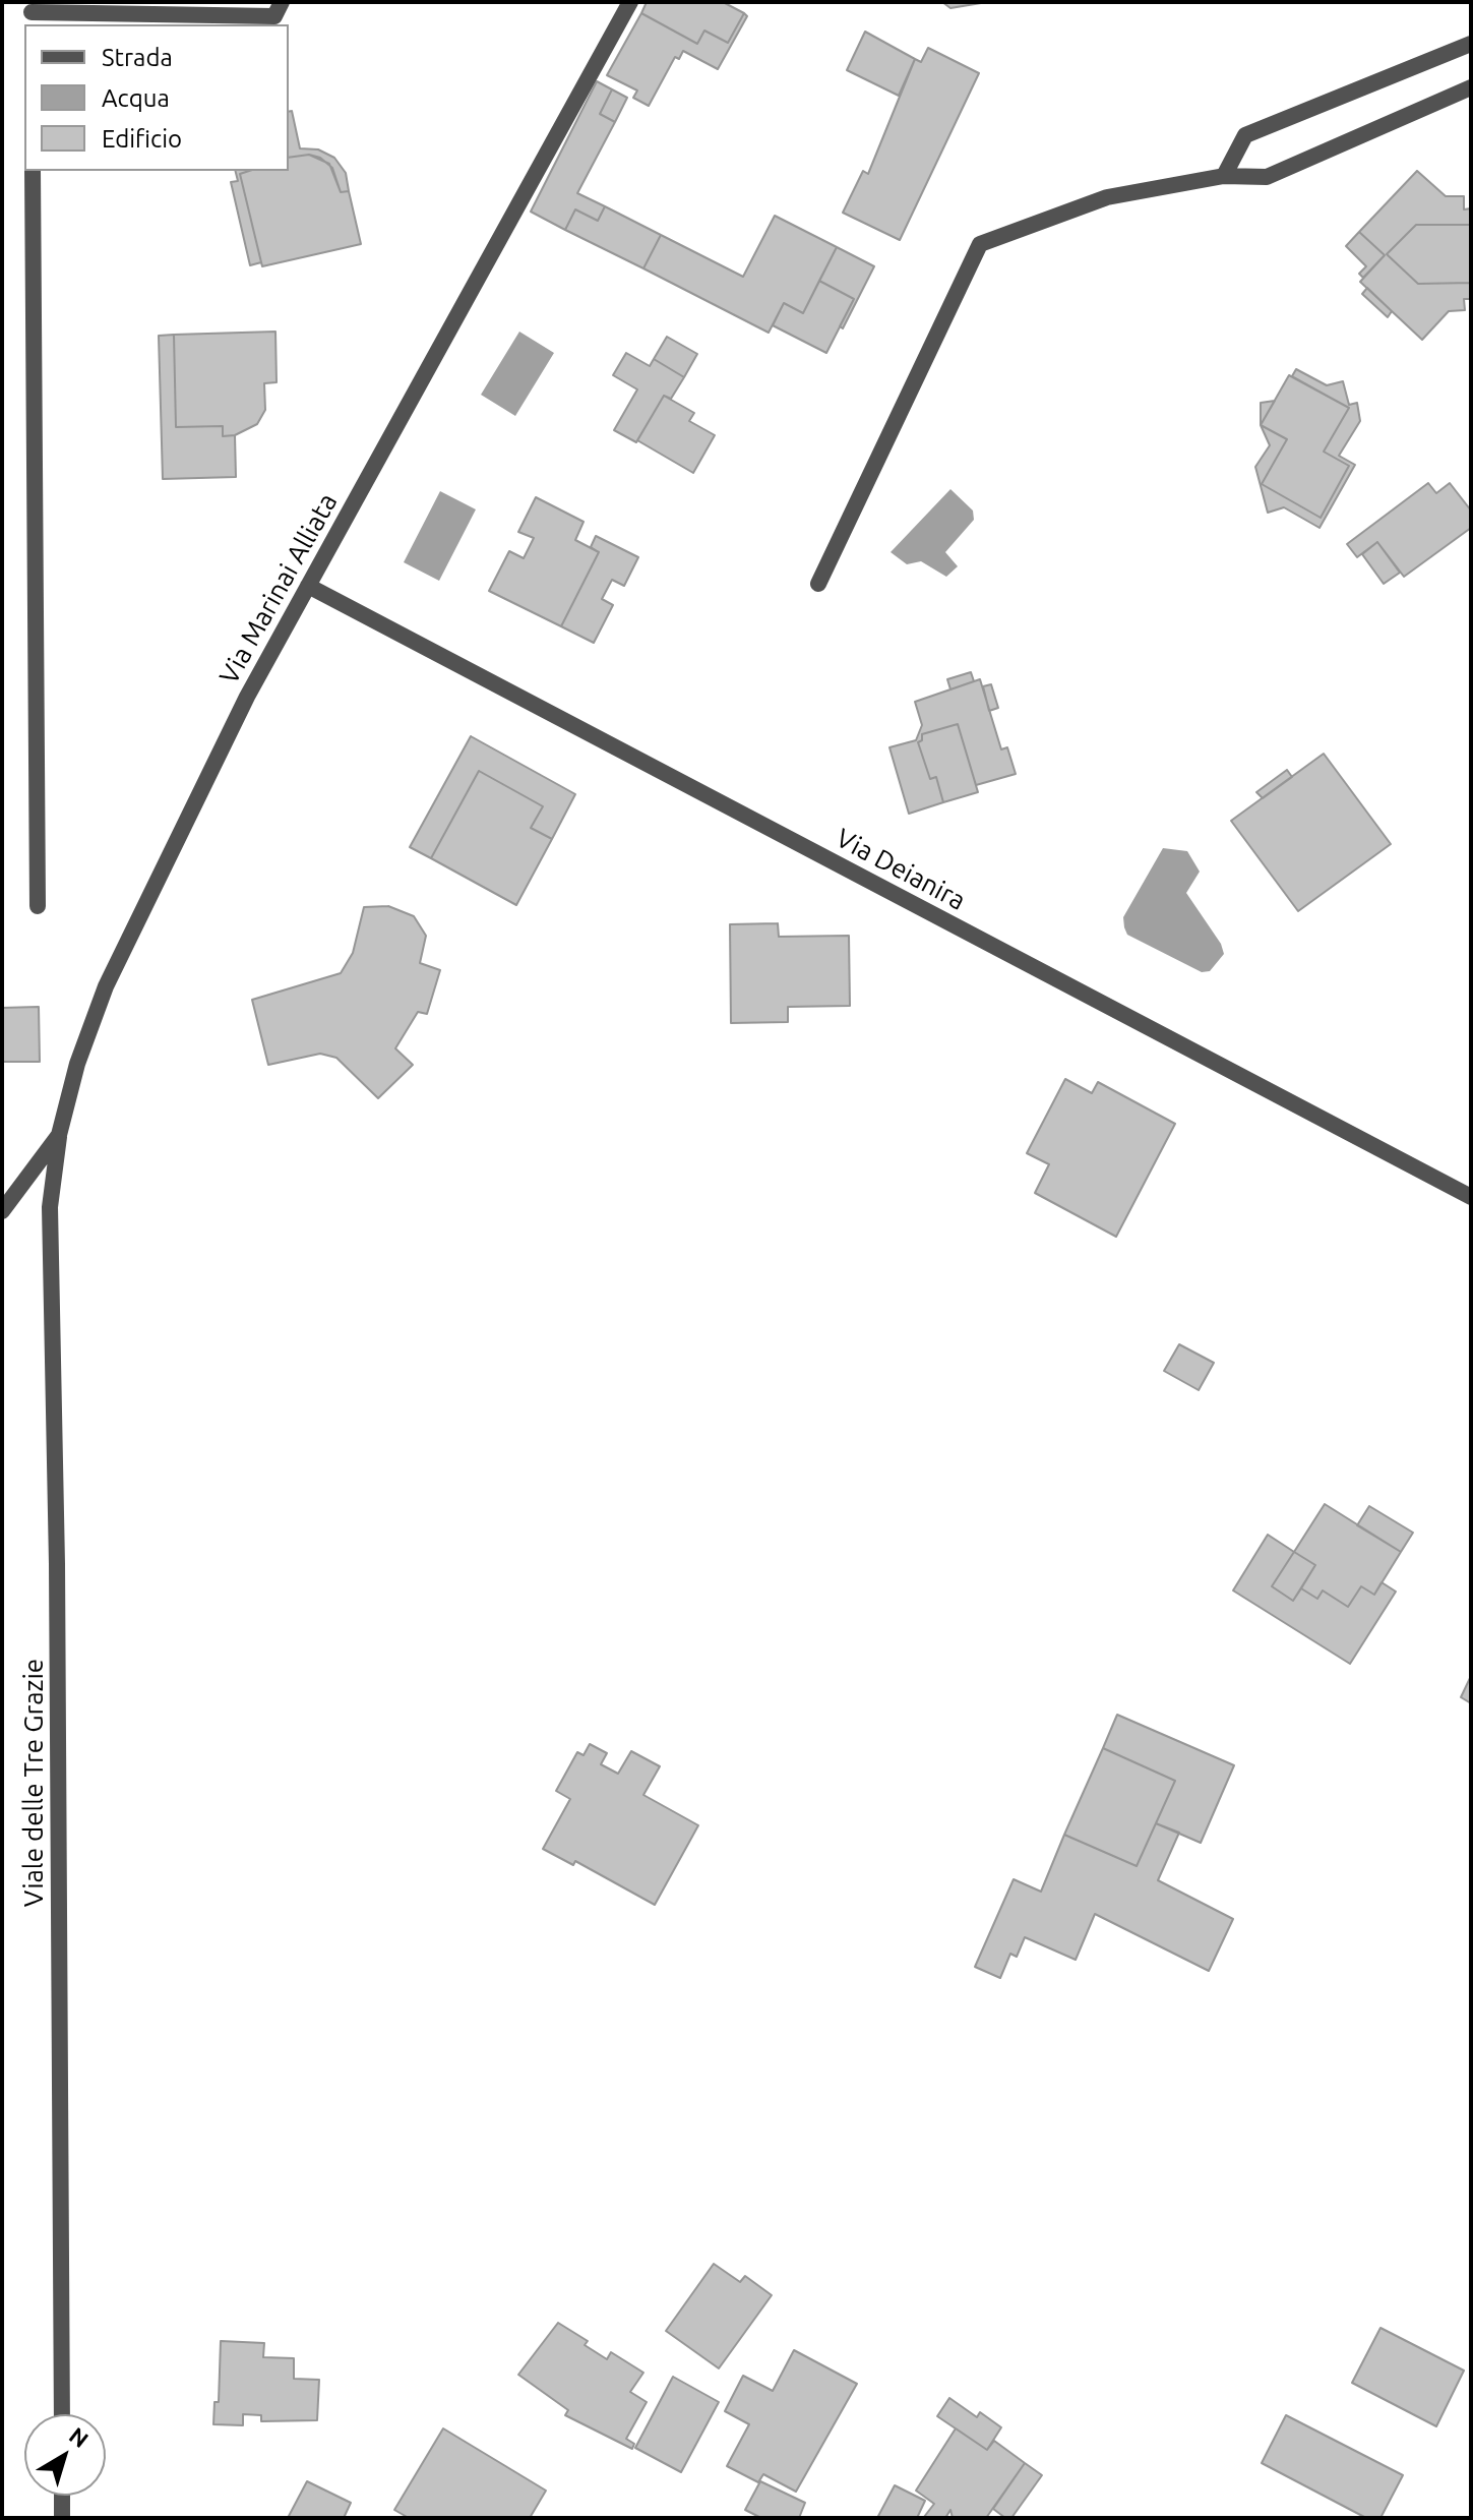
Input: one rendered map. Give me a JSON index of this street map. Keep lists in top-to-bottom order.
{
  "streets": {
    "street": ["Via Marinai Alliata", "Via Deianira", "Viale delle Tre Grazie"]
  },
  "crossings": [
    ["Via Marinai Alliata", "Via Deianira"],
    ["Via Marinai Alliata", "Viale delle Tre Grazie"]
  ],
  "legend": ["Strada", "Acqua", "Edificio"],
  "north": "top right"
}
